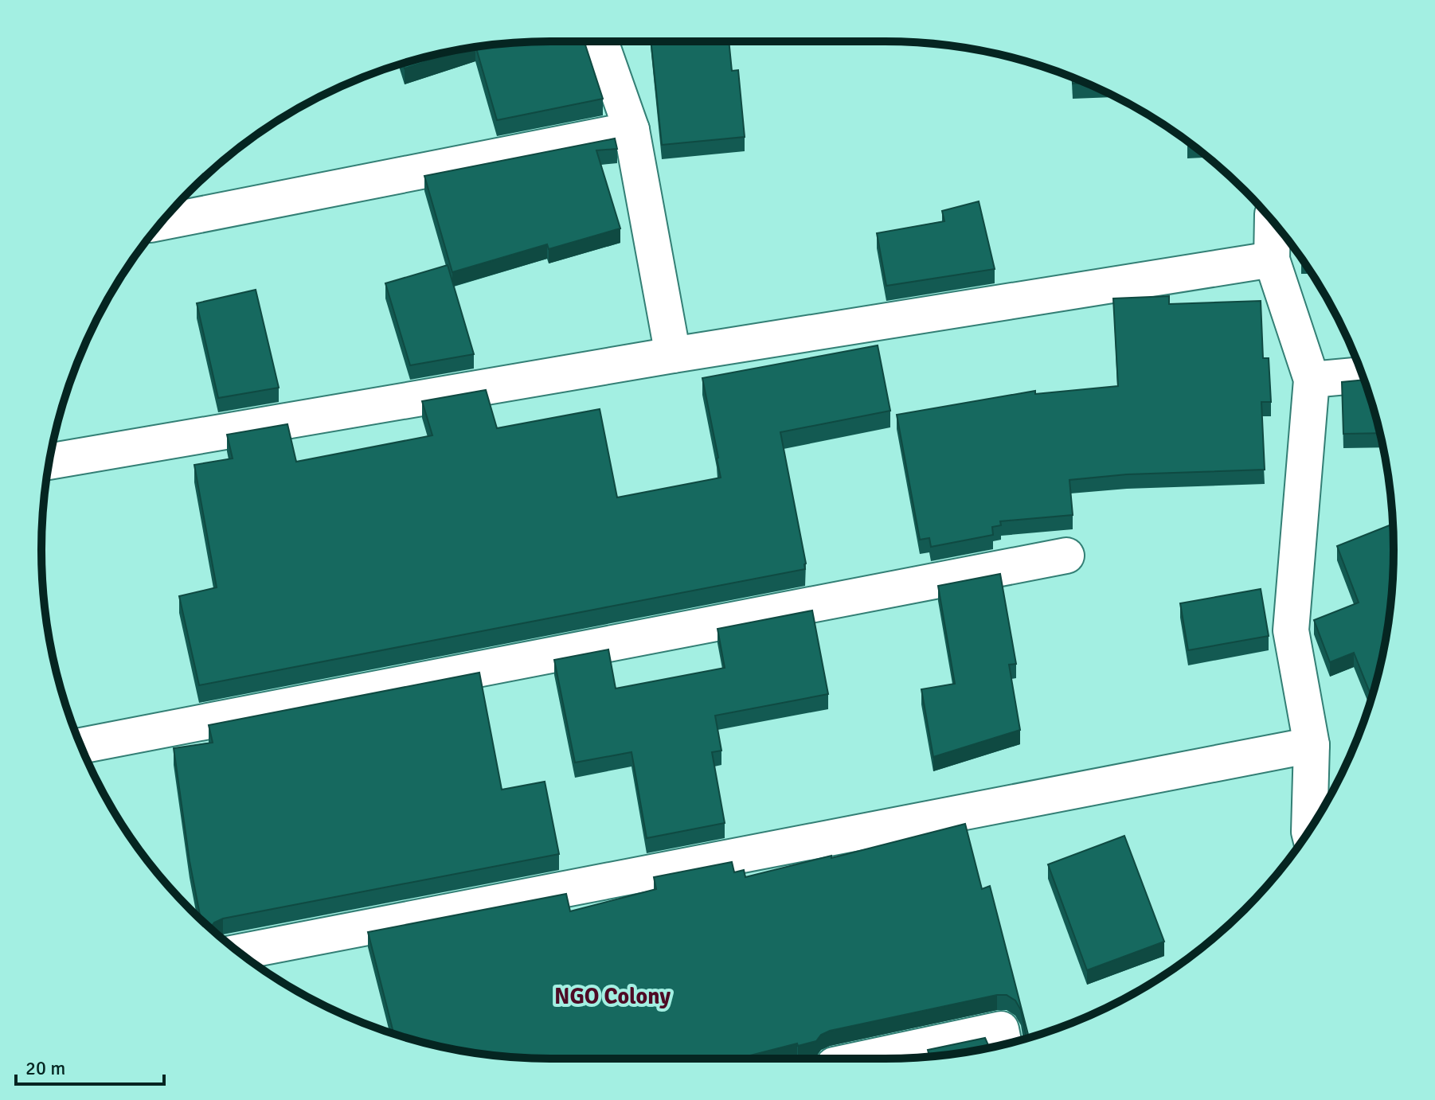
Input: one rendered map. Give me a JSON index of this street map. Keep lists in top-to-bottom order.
{
  "districts": ["NGO Colony"],
  "scale_bar": "20 m"
}
